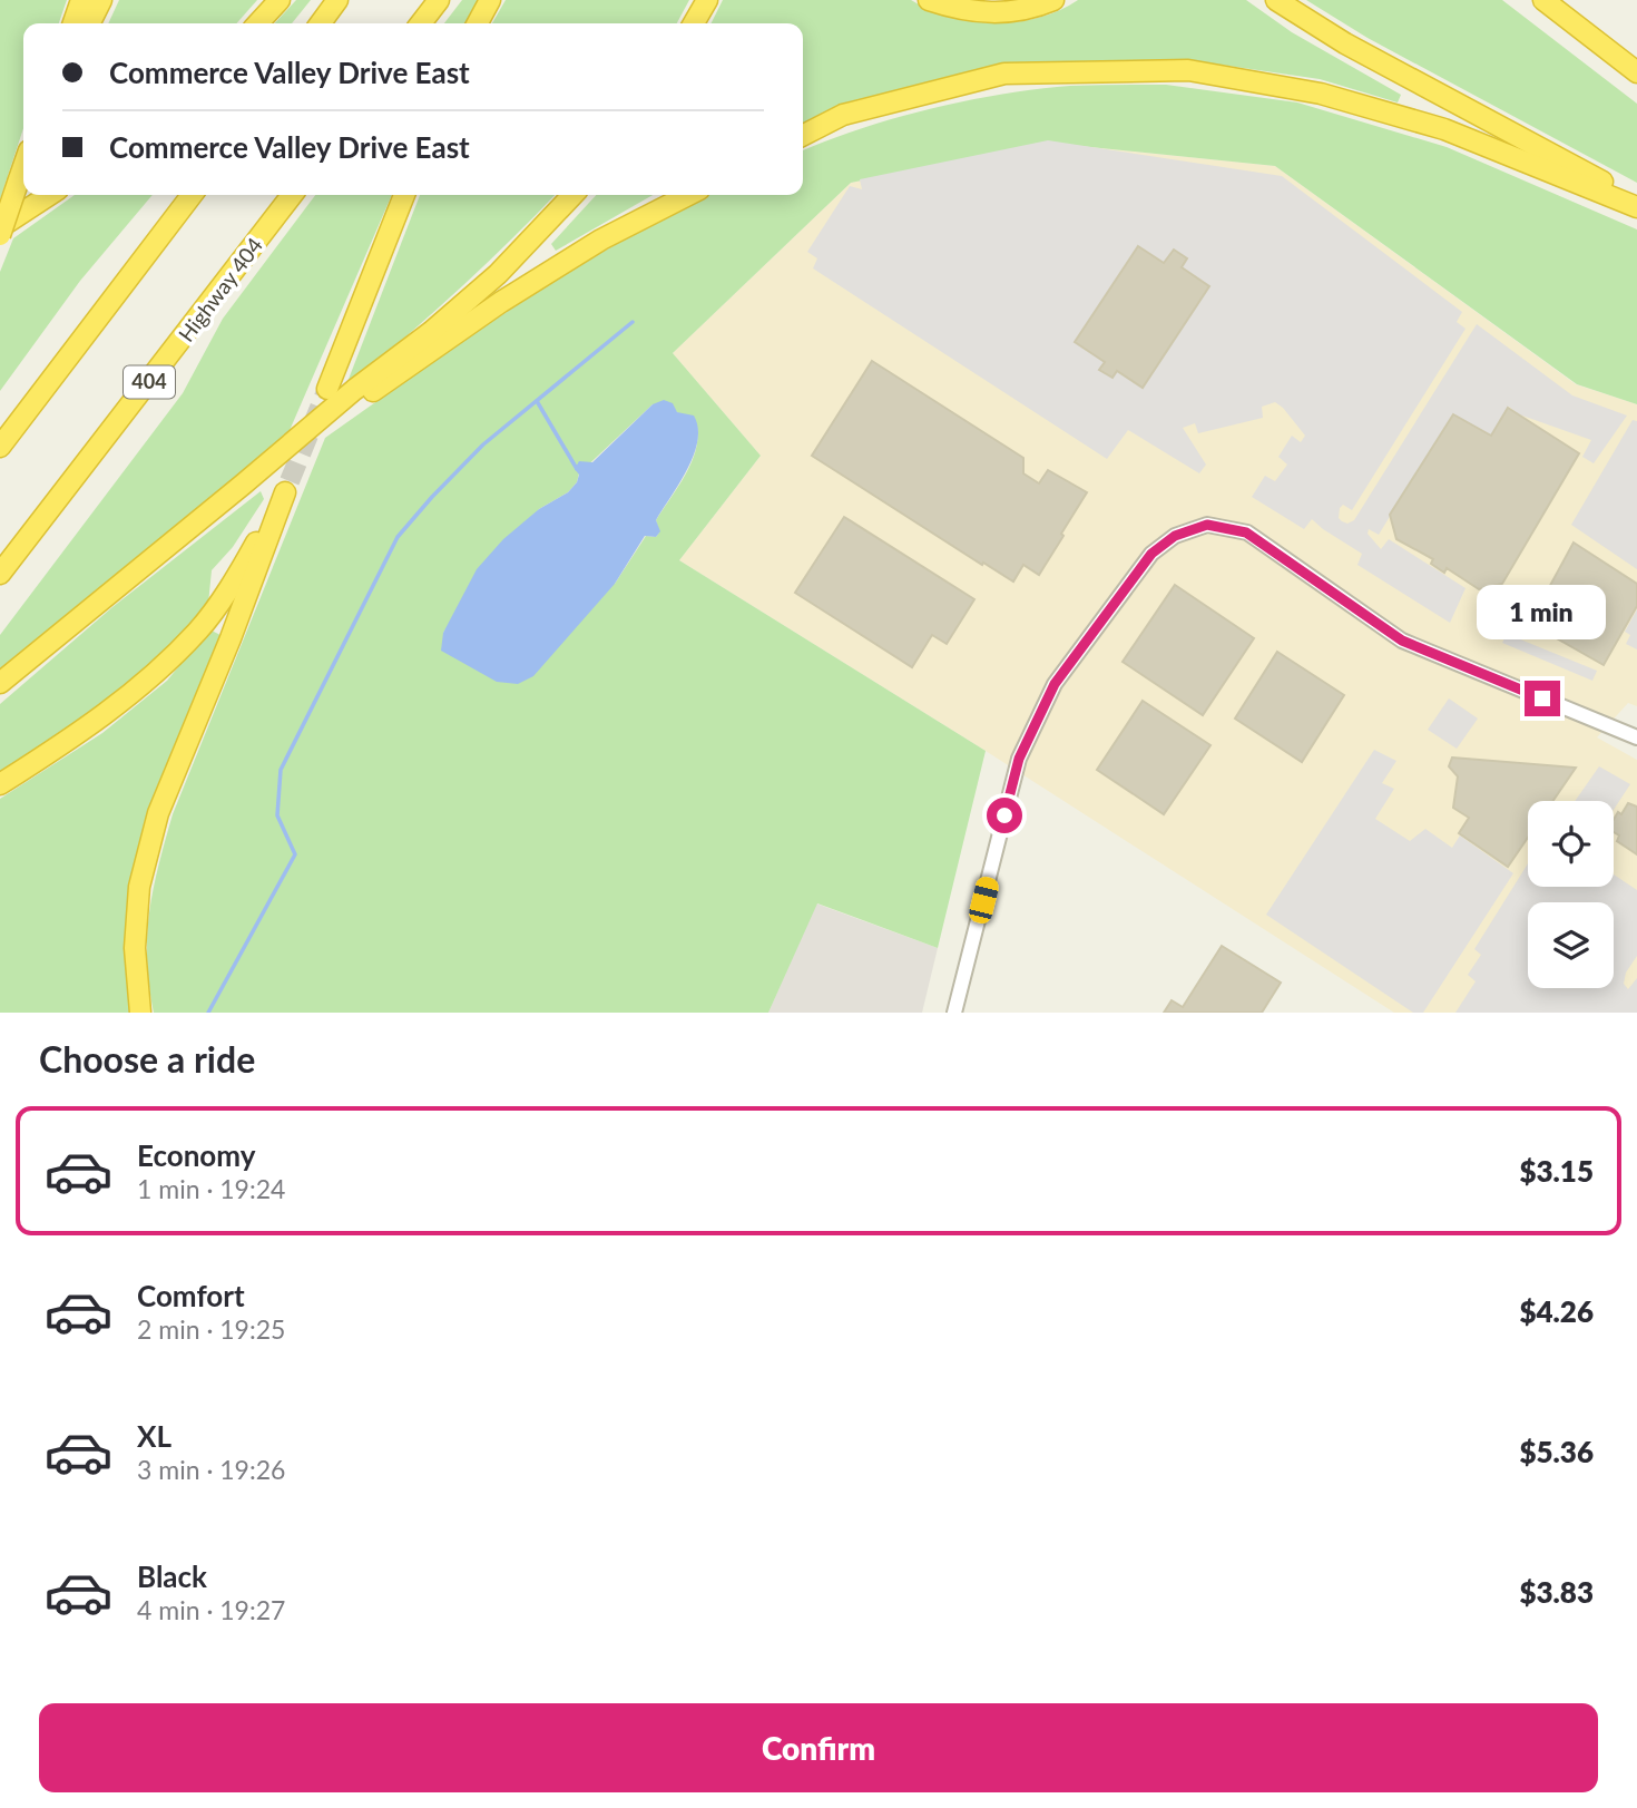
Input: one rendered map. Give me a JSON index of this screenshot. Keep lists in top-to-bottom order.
{
  "streets": {
    "highway": ["Highway 404", "404"]
  },
  "page": {
    "banner": ["Commerce Valley Drive East", "Commerce Valley Drive East"],
    "bubble": "1 min",
    "heading": "Choose a ride",
    "list": [
      {
        "name": "Economy",
        "note": "1 min · 19:24",
        "value": "$3.15"
      },
      {
        "name": "Comfort",
        "note": "2 min · 19:25",
        "value": "$4.26"
      },
      {
        "name": "XL",
        "note": "3 min · 19:26",
        "value": "$5.36"
      },
      {
        "name": "Black",
        "note": "4 min · 19:27",
        "value": "$3.83"
      }
    ],
    "buttons": "Confirm"
  }
}
